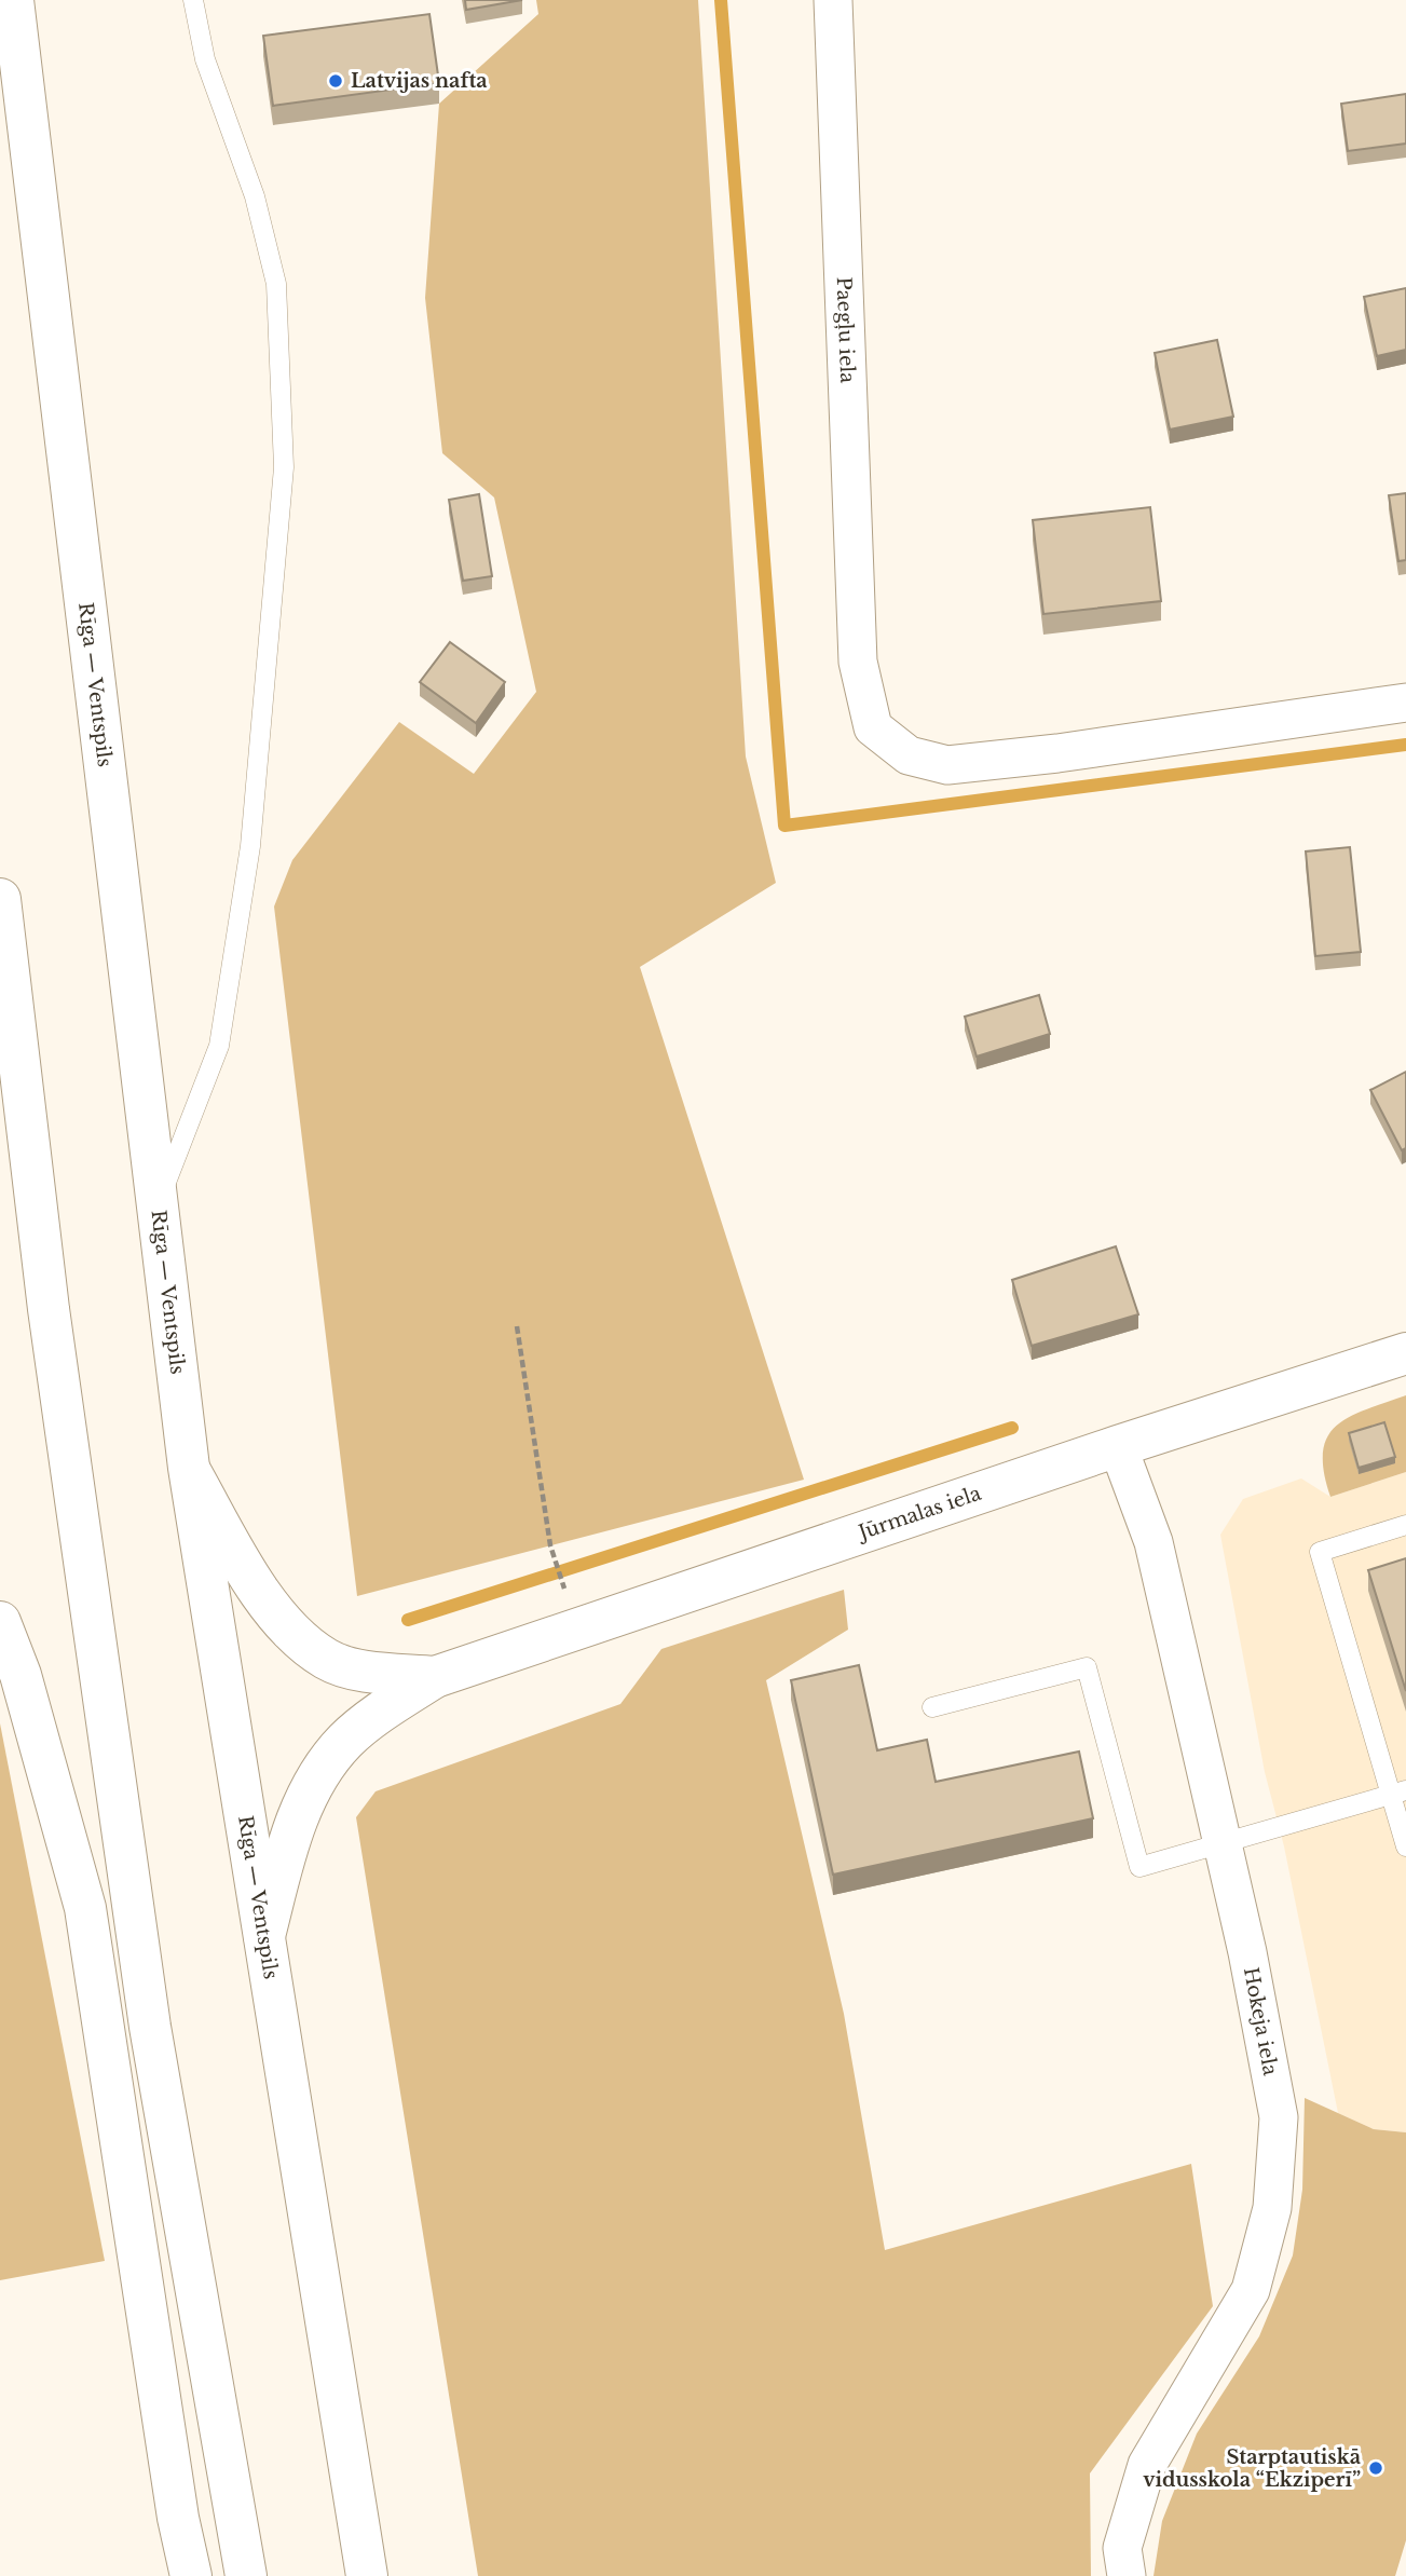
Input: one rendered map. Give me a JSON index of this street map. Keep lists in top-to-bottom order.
{
  "streets": {
    "main road": ["Rīga — Ventspils", "Jūrmalas iela"],
    "street": ["Paegļu iela", "Hokeja iela"]
  },
  "crossings": [
    ["Jūrmalas iela", "Hokeja iela"]
  ],
  "places": ["Latvijas nafta", "Starptautiskā vidusskola “Ekziperī”"]
}
